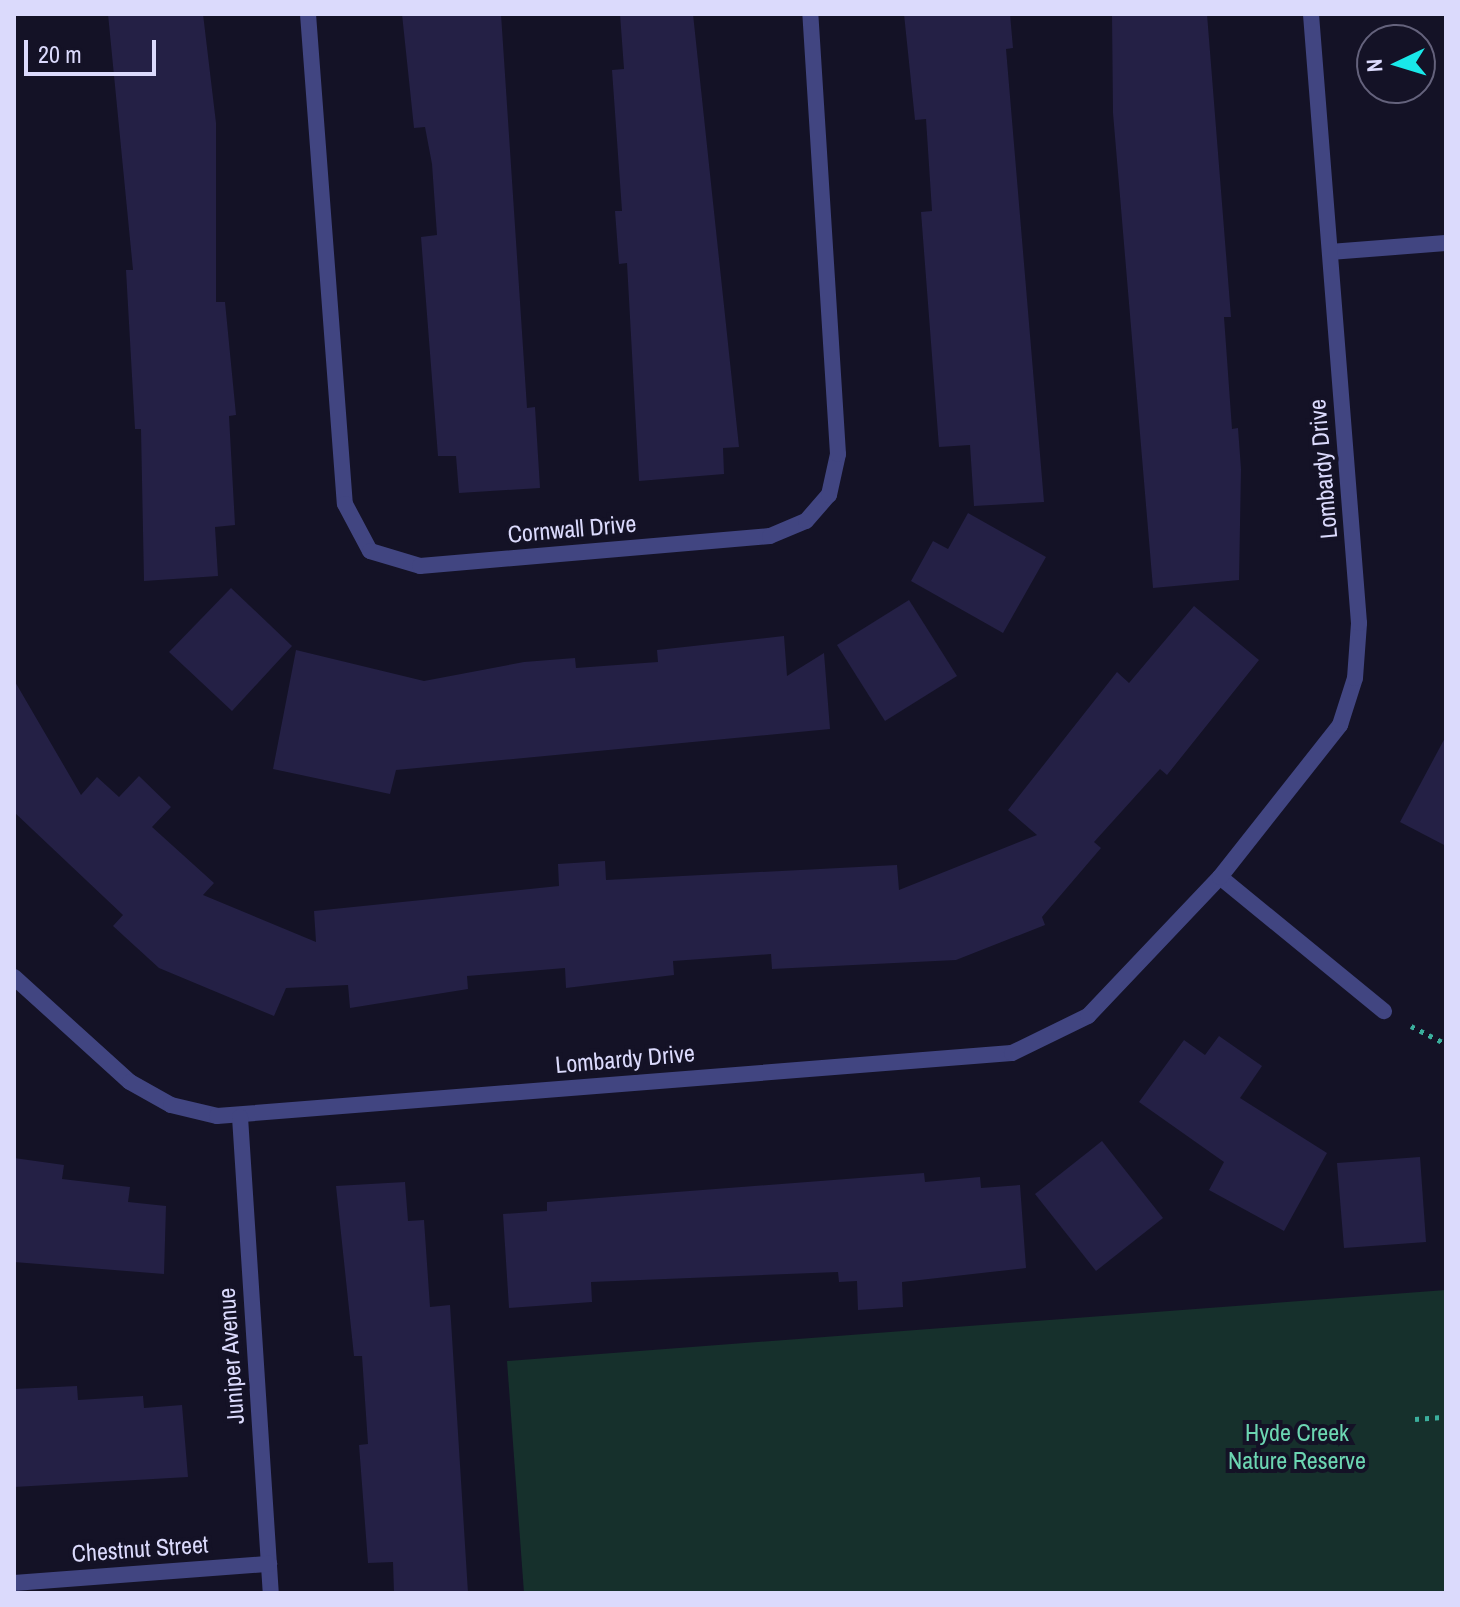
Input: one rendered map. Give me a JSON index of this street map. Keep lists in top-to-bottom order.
{
  "streets": {
    "street": [
      "Lombardy Drive",
      "Cornwall Drive",
      "Juniper Avenue",
      "Chestnut Street"
    ]
  },
  "crossings": [
    ["Lombardy Drive", "Juniper Avenue"],
    ["Juniper Avenue", "Chestnut Street"]
  ],
  "parks": ["Hyde Creek Nature Reserve"],
  "scale_bar": "20 m",
  "north": "left"
}
